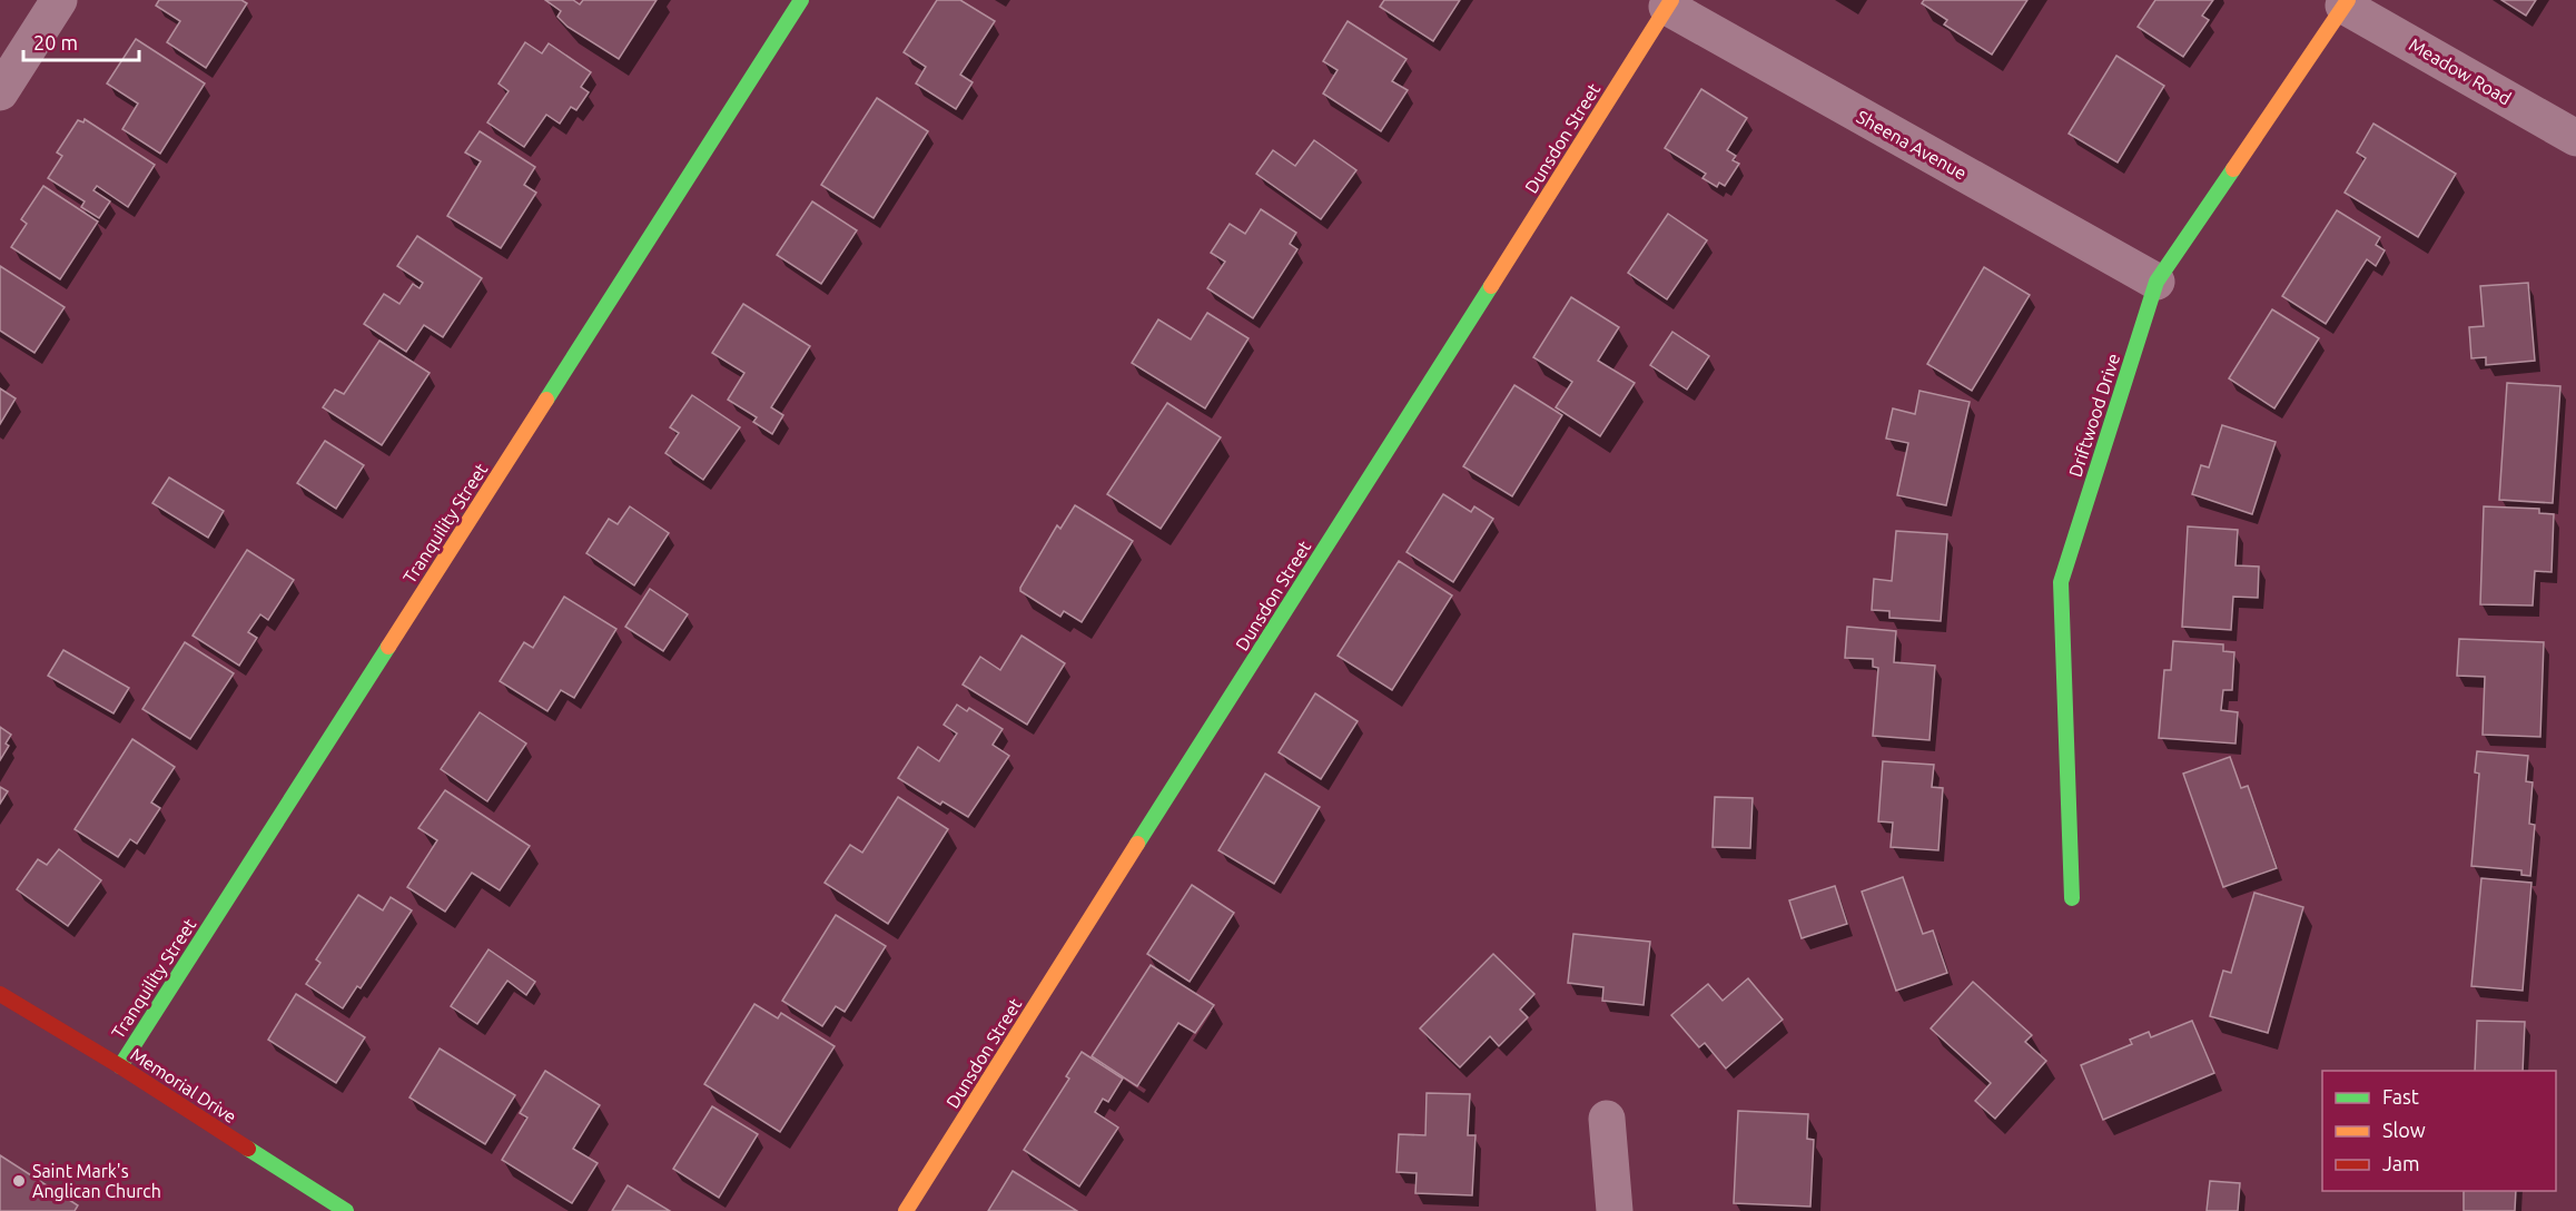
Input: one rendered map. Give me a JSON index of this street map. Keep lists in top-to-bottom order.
{
  "streets": {
    "street": [
      "Meadow Road",
      "Dunsdon Street",
      "Sheena Avenue",
      "Driftwood Drive",
      "Tranquility Street",
      "Memorial Drive"
    ]
  },
  "crossings": [
    ["Meadow Road", "Driftwood Drive"],
    ["Dunsdon Street", "Sheena Avenue"],
    ["Sheena Avenue", "Driftwood Drive"],
    ["Tranquility Street", "Memorial Drive"]
  ],
  "places": ["Saint Mark's Anglican Church"],
  "legend": ["Fast", "Slow", "Jam"],
  "scale_bar": "20 m"
}
